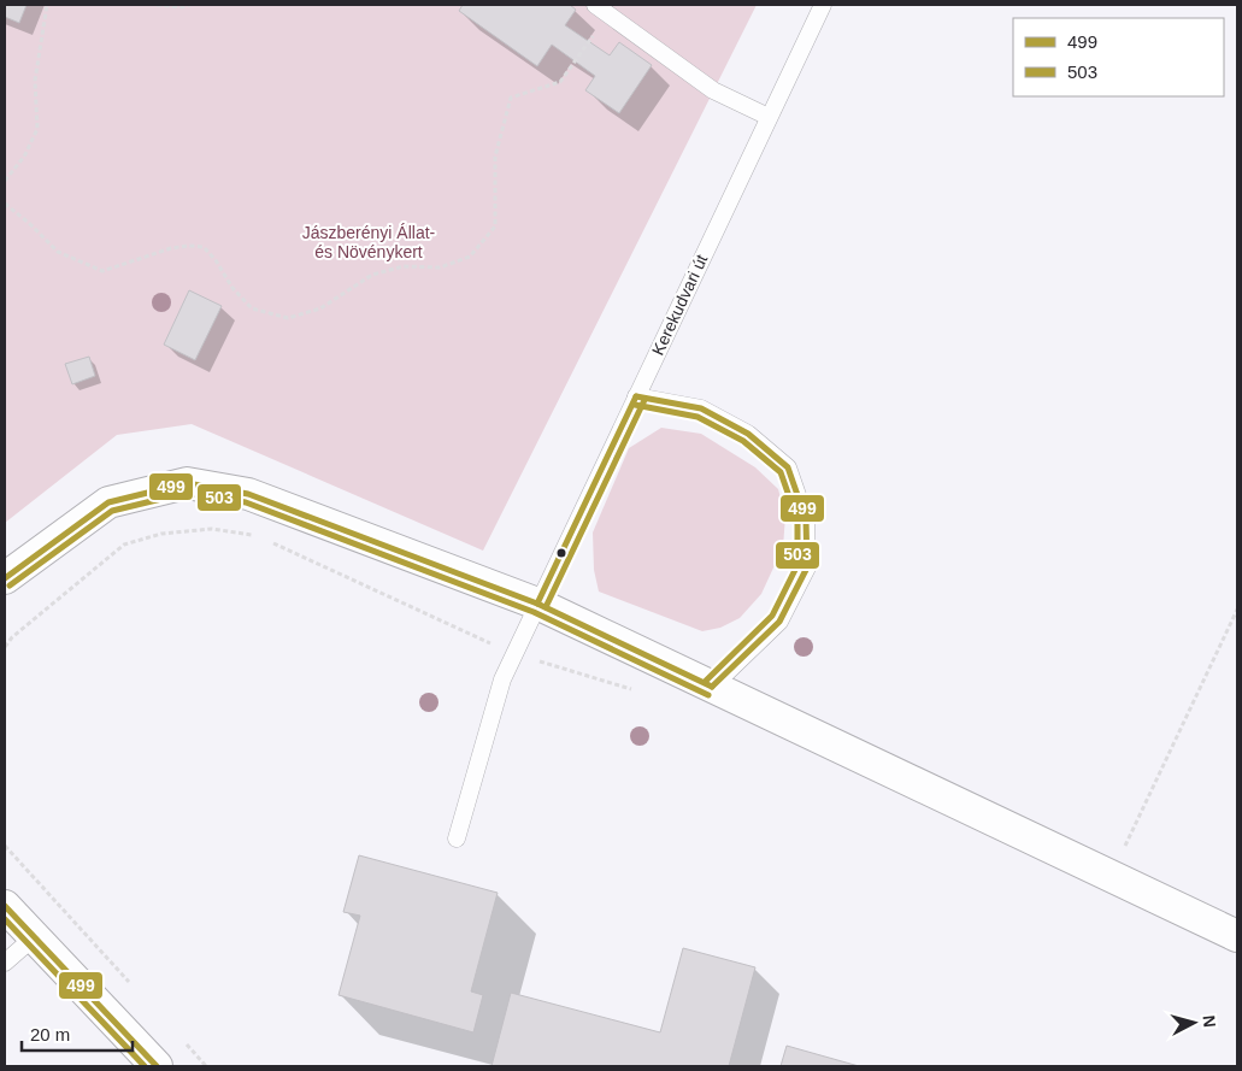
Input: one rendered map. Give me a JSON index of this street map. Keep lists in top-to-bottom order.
{
  "streets": {
    "lane": ["Kerekudvari út"]
  },
  "parks": ["Jászberényi Állat- és Növénykert"],
  "lines": ["transit line 499", "transit line 503"],
  "legend": ["499", "503"],
  "scale_bar": "20 m",
  "north": "right"
}
